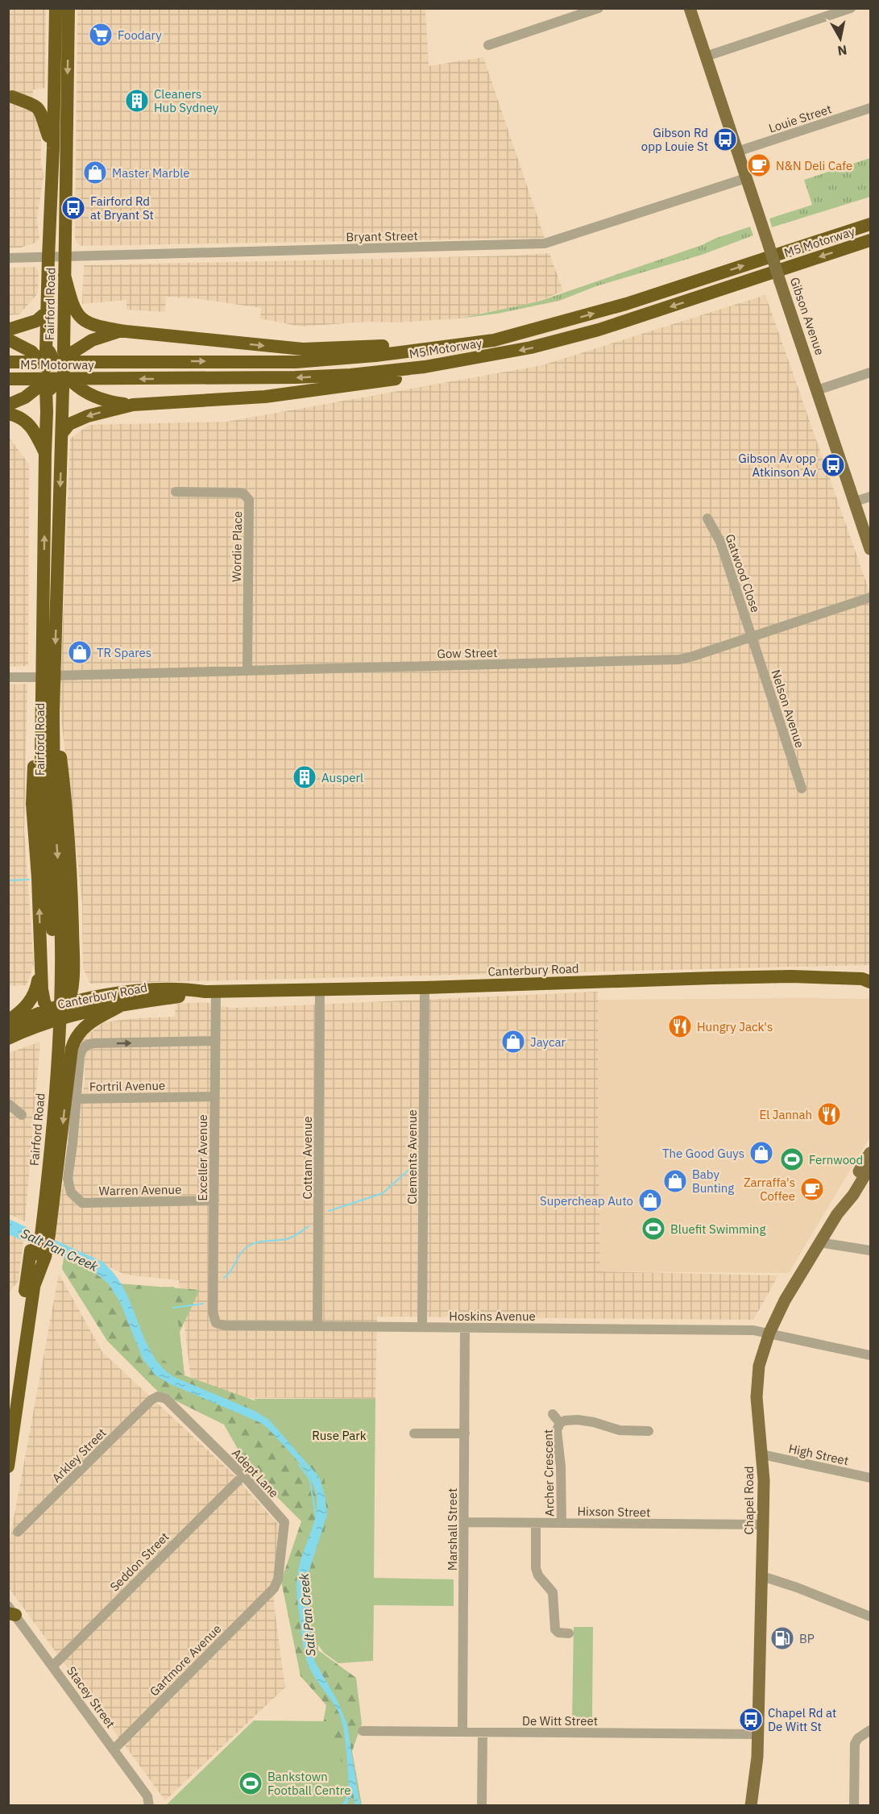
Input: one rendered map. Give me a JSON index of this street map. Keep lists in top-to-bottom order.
{
  "streets": {
    "highway": ["M5 Motorway", "Fairford Road", "Canterbury Road"],
    "main road": ["Gibson Avenue", "Chapel Road"],
    "street": [
      "Louie Street",
      "Bryant Street",
      "Wordie Place",
      "Gatwood Close",
      "Gow Street",
      "Nelson Avenue",
      "Fortril Avenue",
      "Clements Avenue",
      "Exceller Avenue",
      "Cottam Avenue",
      "Warren Avenue",
      "Hoskins Avenue",
      "High Street",
      "Arkley Street",
      "Adept Lane",
      "Archer Crescent",
      "Hixson Street",
      "Marshall Street",
      "Seddon Street",
      "Gartmore Avenue",
      "Stacey Street",
      "De Witt Street"
    ]
  },
  "crossings": [
    ["Louie Street", "Gibson Avenue"],
    ["Bryant Street", "Fairford Road"],
    ["Bryant Street", "Gibson Avenue"],
    ["Fairford Road", "Gow Street"],
    ["Wordie Place", "Gow Street"],
    ["Gatwood Close", "Gow Street"],
    ["Gatwood Close", "Nelson Avenue"],
    ["Gow Street", "Nelson Avenue"],
    ["Canterbury Road", "Clements Avenue"],
    ["Canterbury Road", "Exceller Avenue"],
    ["Canterbury Road", "Cottam Avenue"],
    ["Fortril Avenue", "Exceller Avenue"],
    ["Fortril Avenue", "Warren Avenue"],
    ["Clements Avenue", "Hoskins Avenue"],
    ["Exceller Avenue", "Warren Avenue"],
    ["Exceller Avenue", "Hoskins Avenue"],
    ["Cottam Avenue", "Hoskins Avenue"],
    ["Hoskins Avenue", "Chapel Road"],
    ["Hoskins Avenue", "Marshall Street"],
    ["High Street", "Chapel Road"],
    ["Arkley Street", "Adept Lane"],
    ["Adept Lane", "Seddon Street"],
    ["Adept Lane", "Gartmore Avenue"],
    ["Archer Crescent", "Hixson Street"],
    ["Chapel Road", "Hixson Street"],
    ["Chapel Road", "De Witt Street"],
    ["Hixson Street", "Marshall Street"],
    ["Marshall Street", "De Witt Street"],
    ["Seddon Street", "Stacey Street"],
    ["Gartmore Avenue", "Stacey Street"]
  ],
  "water": ["Salt Pan Creek"],
  "parks": ["Ruse Park"],
  "places": {
    "supermarket": ["Foodary"],
    "building": ["Cleaners Hub Sydney", "Ausperl"],
    "bus stop": [
      "Gibson Rd opp Louie St",
      "Fairford Rd at Bryant St",
      "Gibson Av opp Atkinson Av",
      "Chapel Rd at De Witt St"
    ],
    "cafe": ["N&N Deli Cafe", "Zarraffa's Coffee"],
    "shop": [
      "Master Marble",
      "TR Spares",
      "Jaycar",
      "The Good Guys",
      "Baby Bunting",
      "Supercheap Auto"
    ],
    "restaurant": ["Hungry Jack's", "El Jannah"],
    "sports": ["Fernwood", "Bluefit Swimming", "Bankstown Football Centre"],
    "fuel station": ["BP"]
  },
  "north": "bottom"
}
